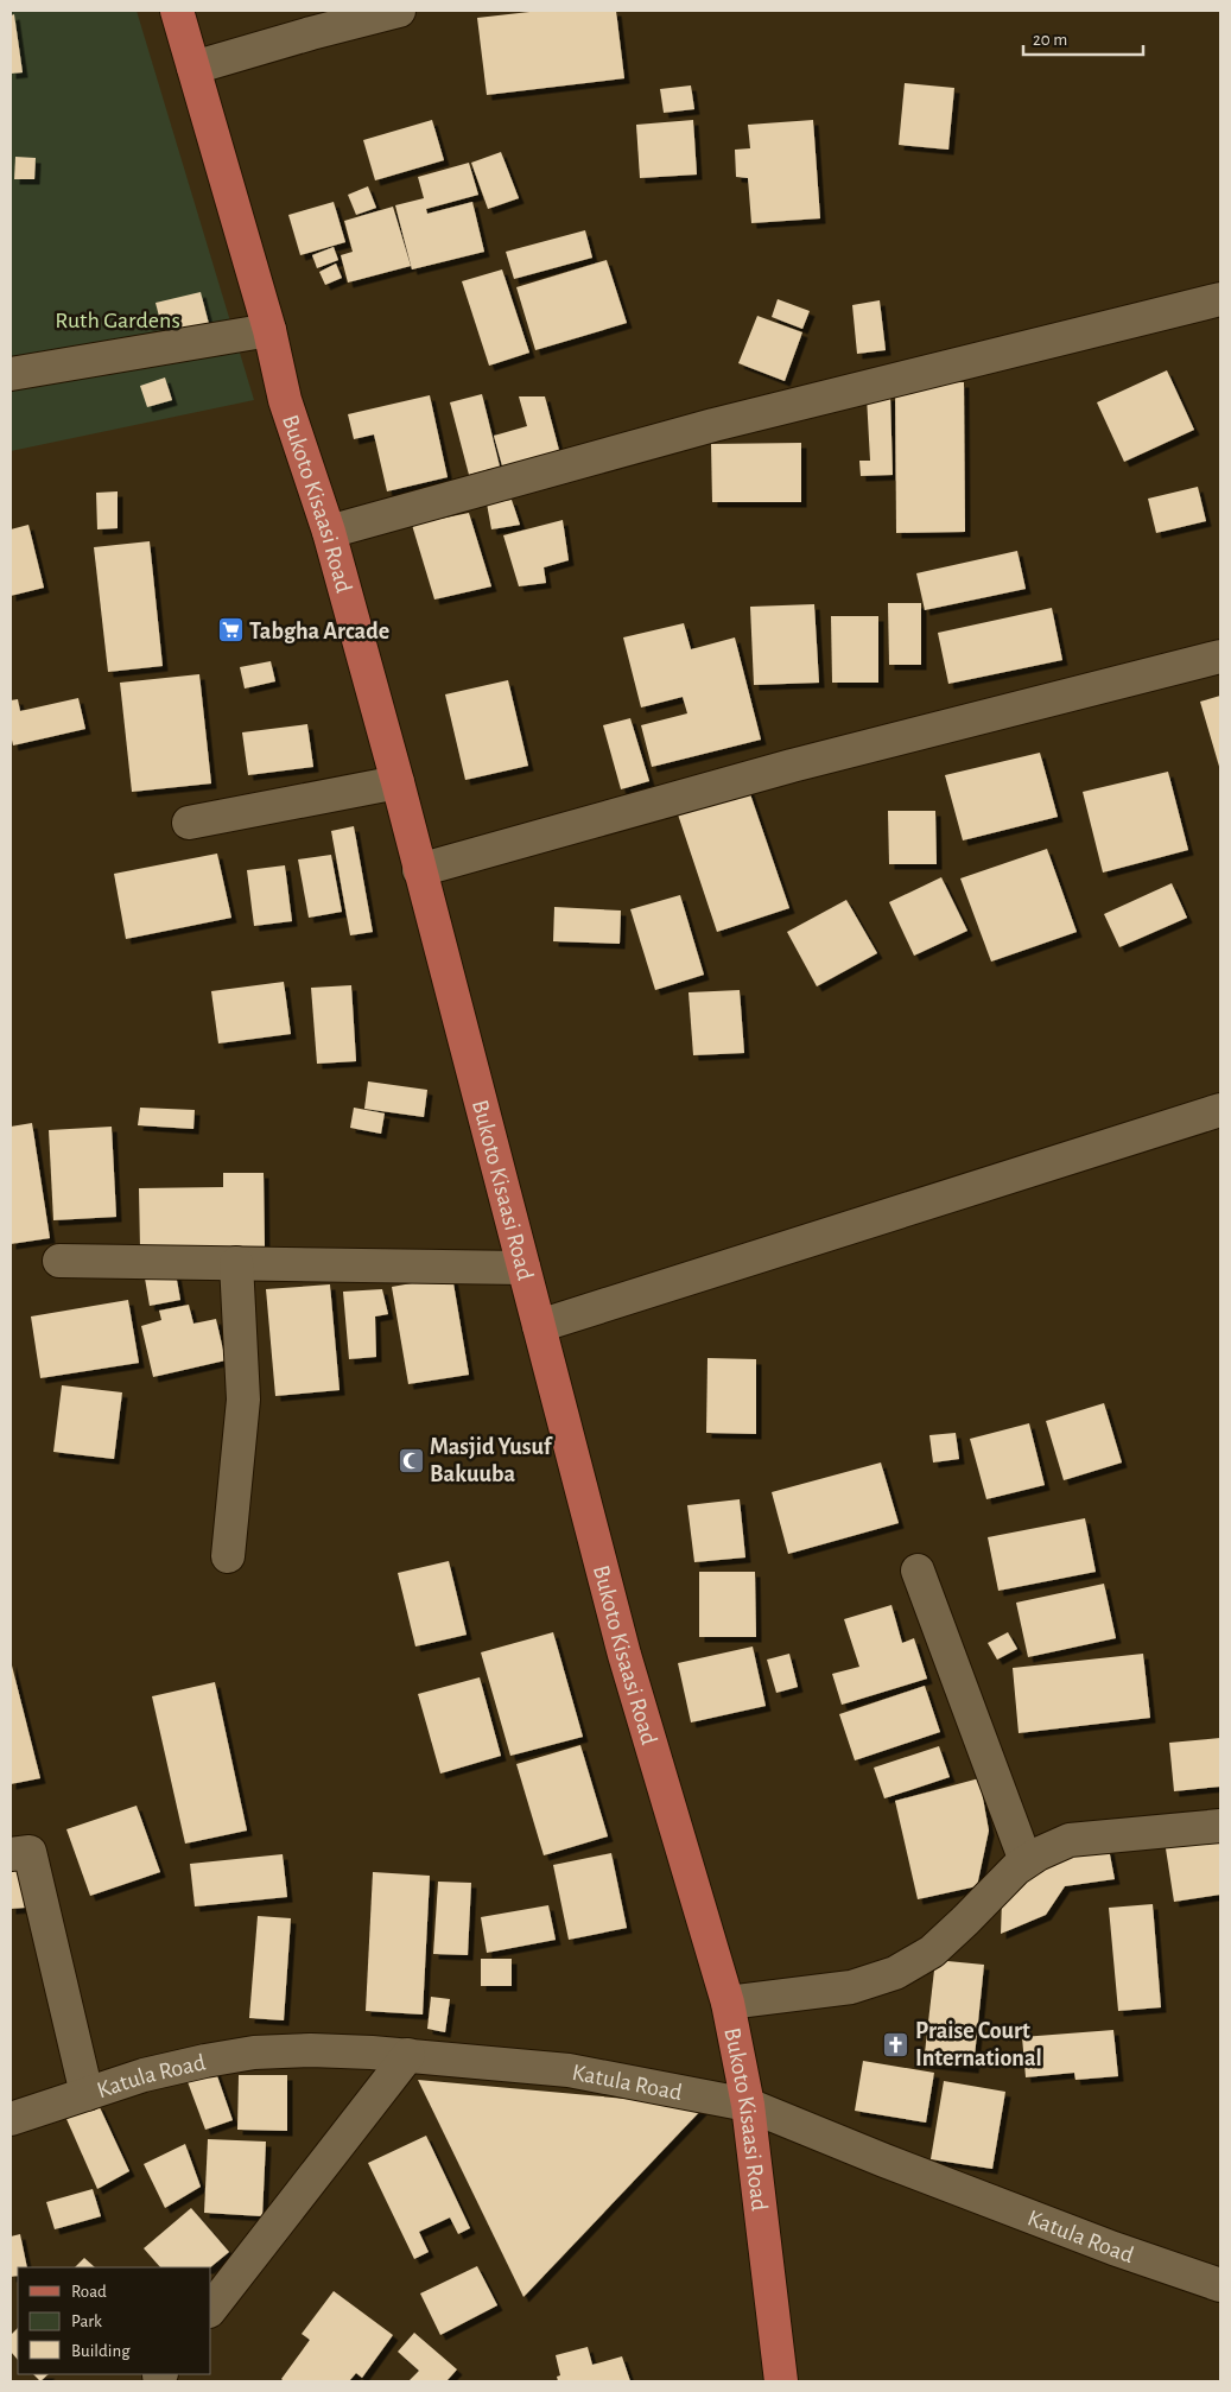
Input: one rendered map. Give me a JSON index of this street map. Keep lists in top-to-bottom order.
{
  "streets": {
    "main road": ["Bukoto Kisaasi Road"],
    "street": ["Katula Road"]
  },
  "crossings": [
    ["Bukoto Kisaasi Road", "Katula Road"]
  ],
  "parks": ["Ruth Gardens"],
  "places": {
    "supermarket": ["Tabgha Arcade"],
    "mosque": ["Masjid Yusuf Bakuuba"],
    "church": ["Praise Court International"]
  },
  "legend": ["Road", "Park", "Building"],
  "scale_bar": "20 m"
}
